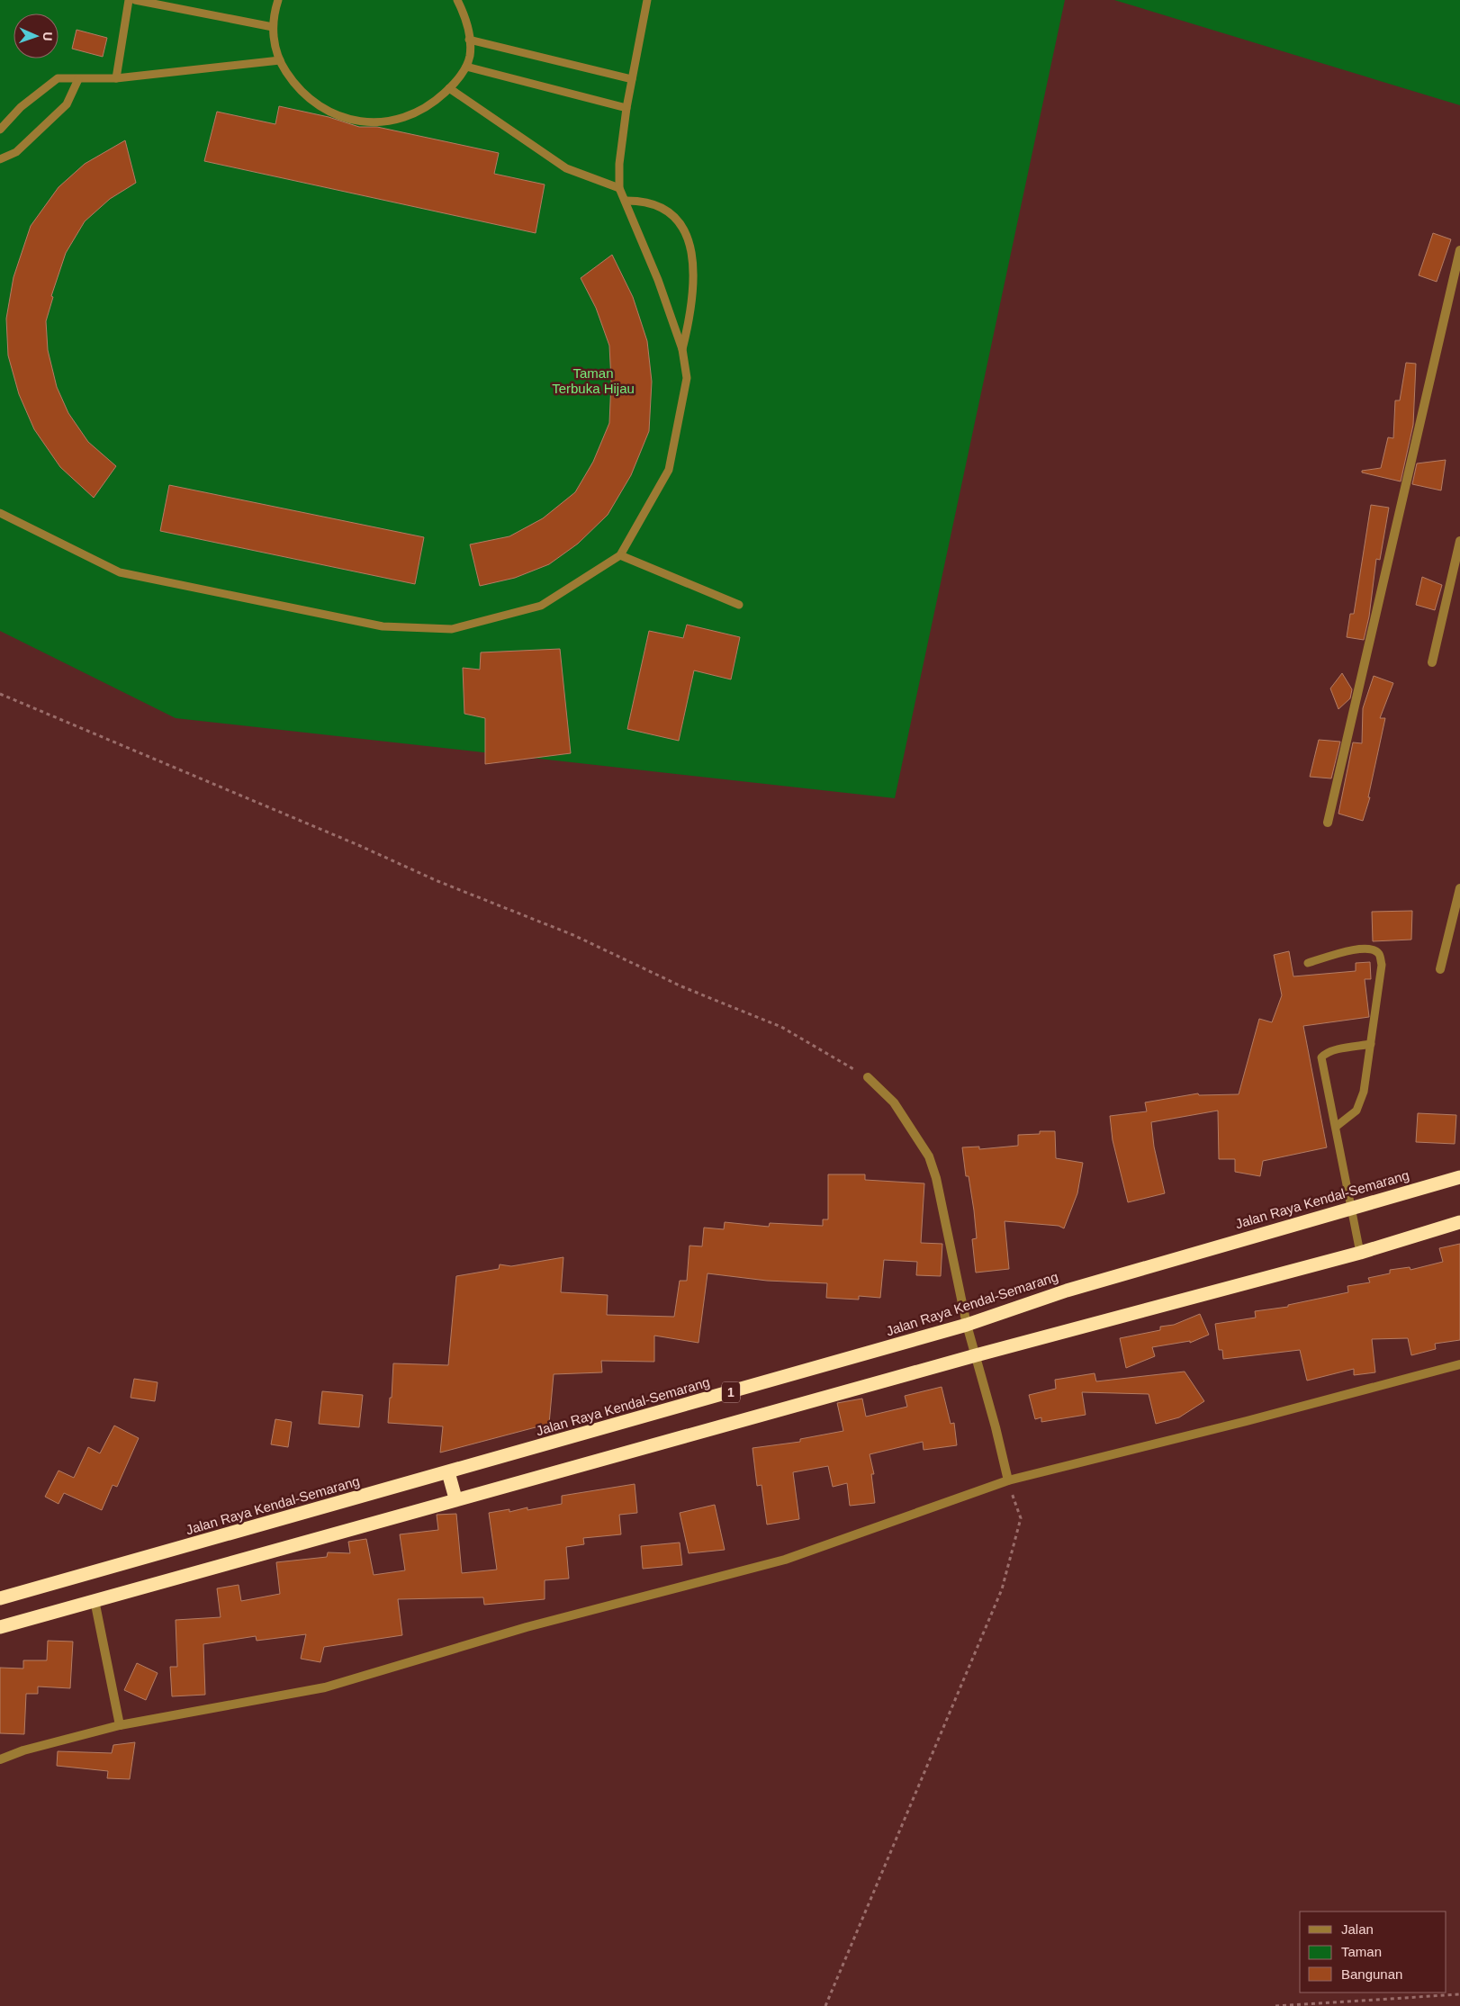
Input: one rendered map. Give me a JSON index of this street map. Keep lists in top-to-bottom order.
{
  "streets": {
    "highway": ["Jalan Raya Kendal-Semarang", "1"]
  },
  "parks": ["Taman Terbuka Hijau"],
  "legend": ["Jalan", "Taman", "Bangunan"],
  "north": "right"
}
